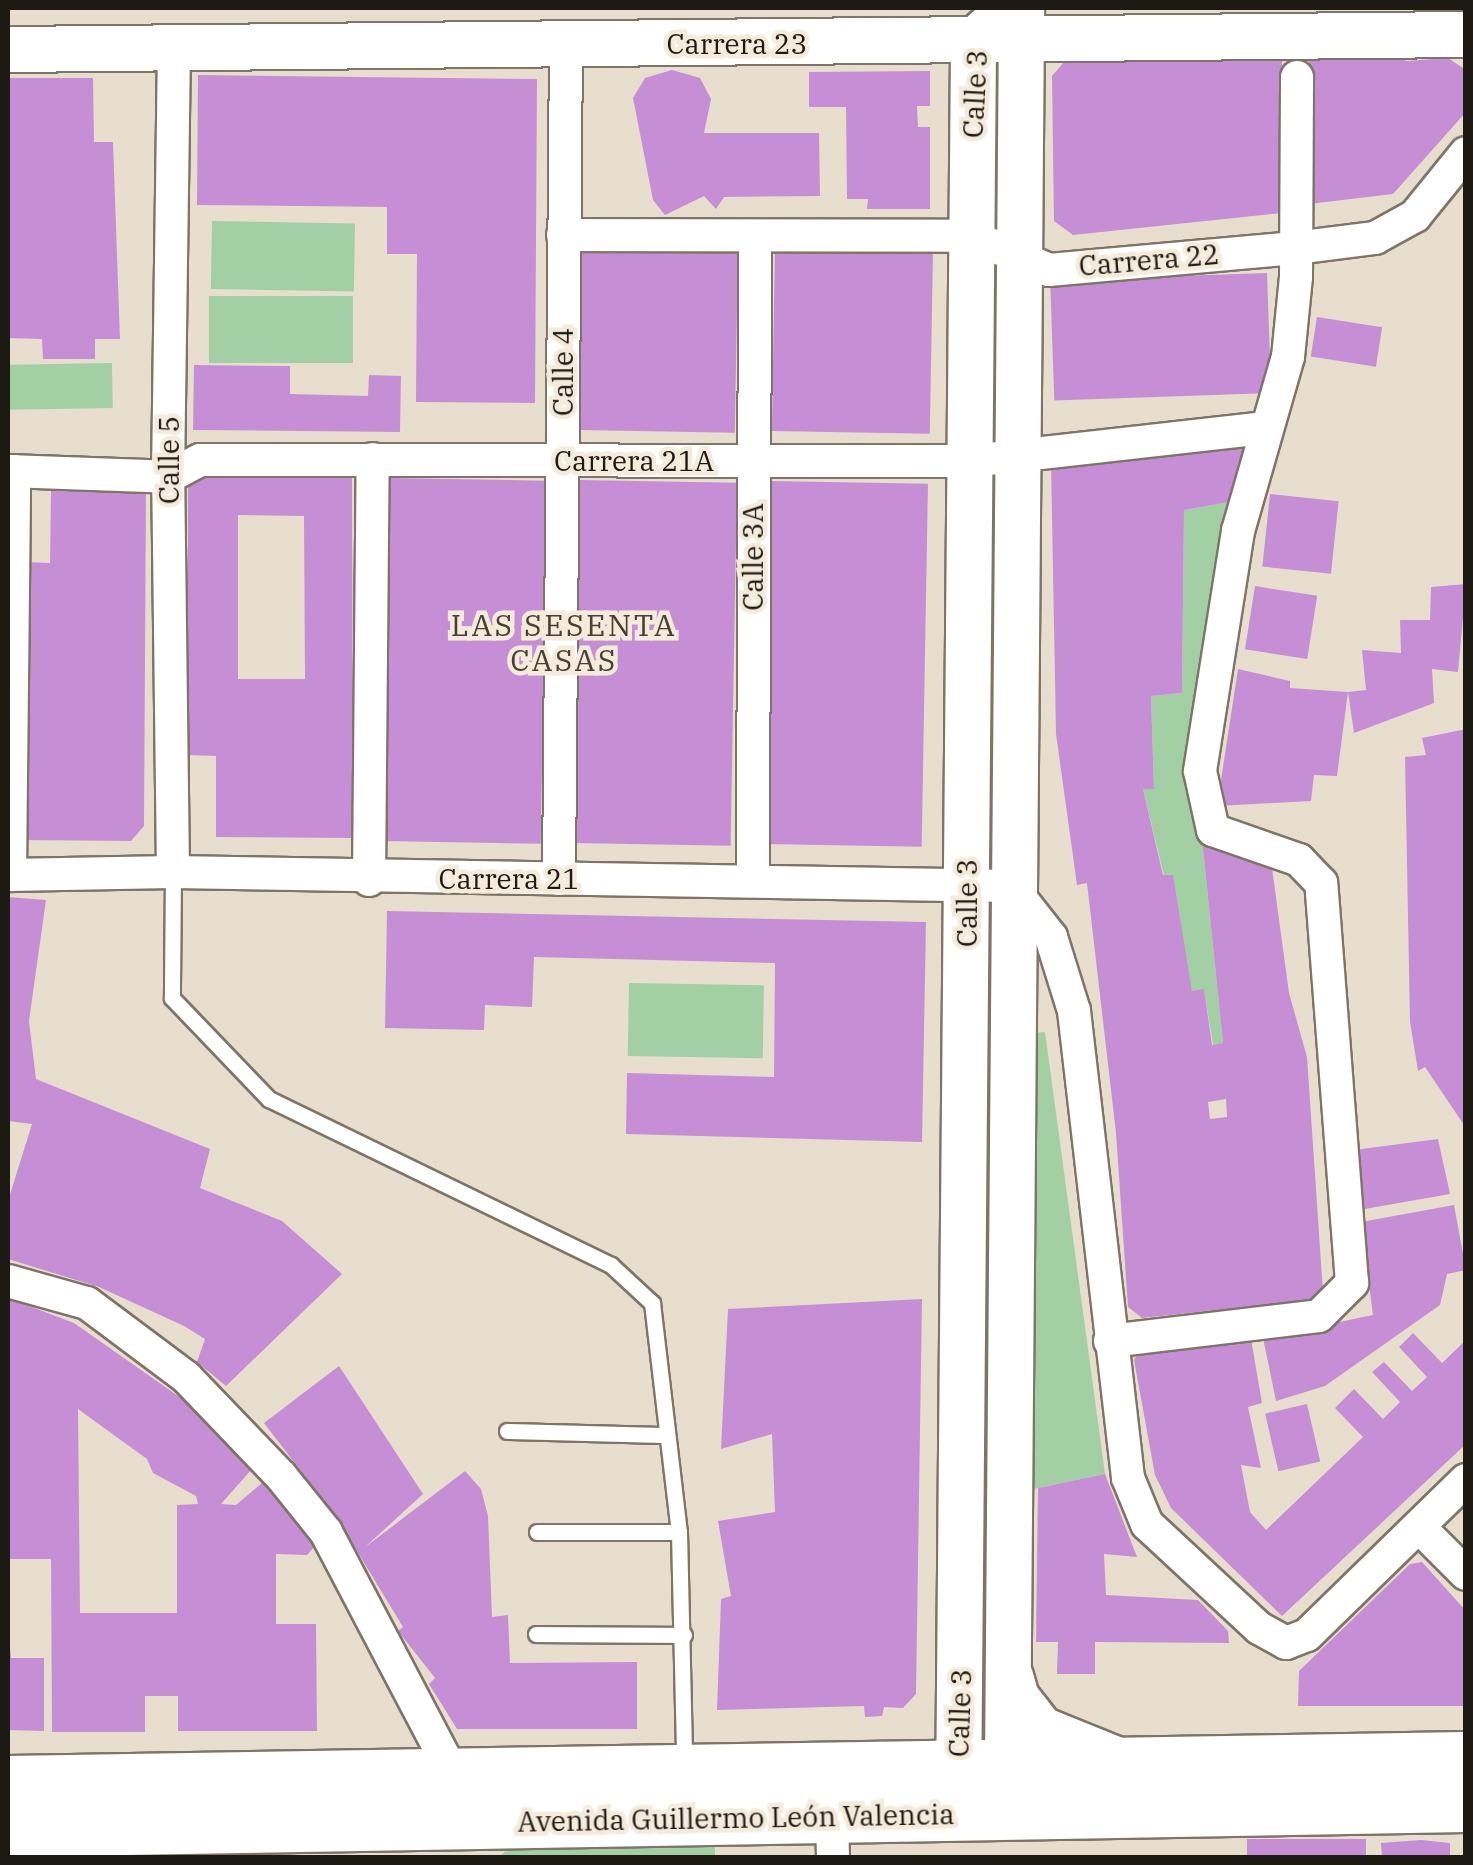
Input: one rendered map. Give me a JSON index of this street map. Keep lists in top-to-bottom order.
{
  "streets": {
    "main road": ["Avenida Guillermo León Valencia"],
    "street": [
      "Carrera 23",
      "Calle 3",
      "Carrera 22",
      "Calle 4",
      "Calle 5",
      "Carrera 21A",
      "Calle 3A",
      "Carrera 21"
    ]
  },
  "crossings": [
    ["Carrera 23", "Calle 3"],
    ["Carrera 23", "Calle 4"],
    ["Carrera 23", "Calle 5"],
    ["Calle 3", "Carrera 22"],
    ["Calle 3", "Carrera 21A"],
    ["Calle 3", "Carrera 21"],
    ["Calle 3", "Avenida Guillermo León Valencia"],
    ["Carrera 22", "Calle 4"],
    ["Carrera 22", "Calle 3A"],
    ["Calle 4", "Carrera 21A"],
    ["Calle 4", "Carrera 21"],
    ["Calle 5", "Carrera 21A"],
    ["Calle 5", "Carrera 21"],
    ["Carrera 21A", "Calle 3A"],
    ["Calle 3A", "Carrera 21"]
  ],
  "districts": ["LAS SESENTA CASAS"]
}
